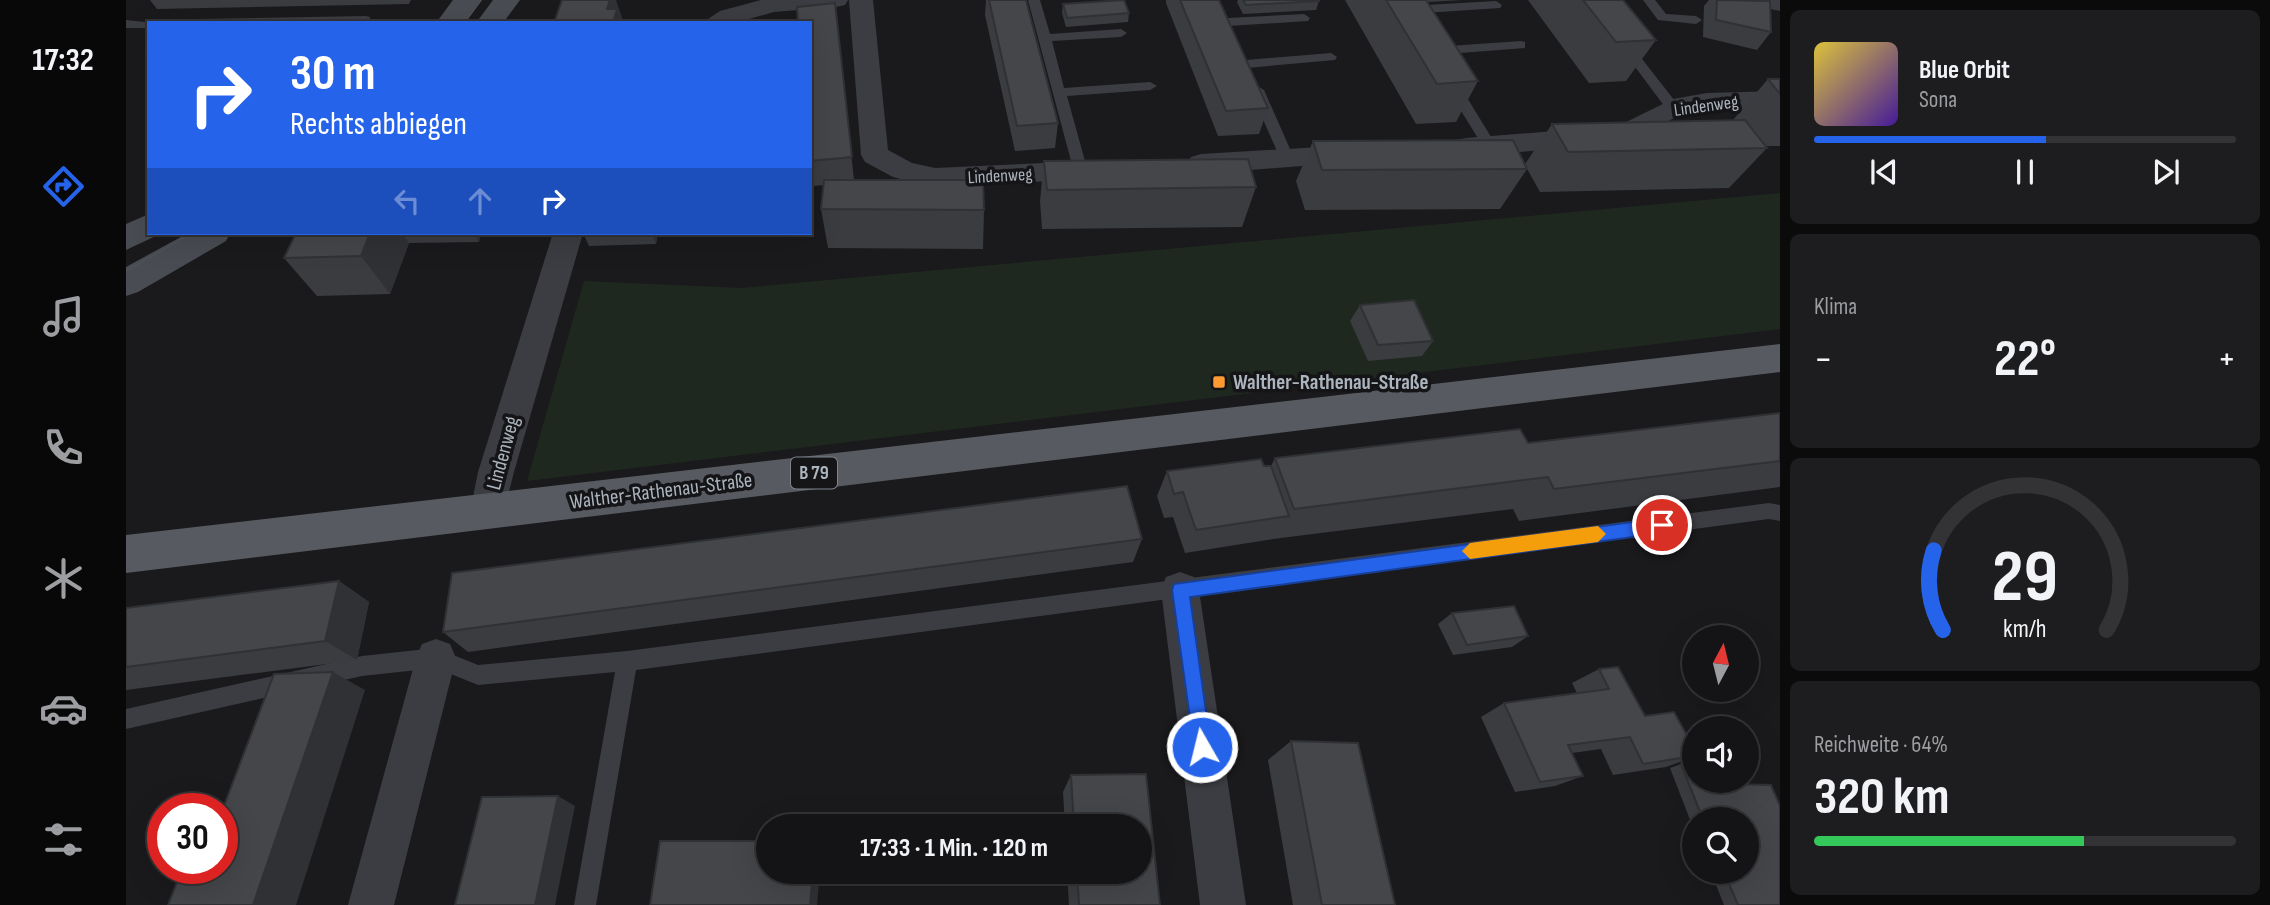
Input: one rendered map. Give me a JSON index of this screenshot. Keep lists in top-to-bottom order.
{
  "streets": {
    "main road": ["B 79", "Walther-Rathenau-Straße"],
    "street": ["Lindenweg"]
  },
  "crossings": [
    ["Lindenweg", "Walther-Rathenau-Straße"]
  ],
  "places": {
    "transit": ["Walther-Rathenau-Straße"]
  },
  "north": "top",
  "page": {
    "tabs": "17:32",
    "turn": ["30 m", "Rechts abbiegen"],
    "song": ["Blue Orbit", "Sona"],
    "tile": [
      "Klima",
      ["Reichweite · 64%", "320 km"]
    ],
    "heat": ["−", "22°", "+"],
    "limit": "30",
    "trip": "17:33 · 1 Min. · 120 m",
    "gauge": ["29", "km/h"]
  }
}
